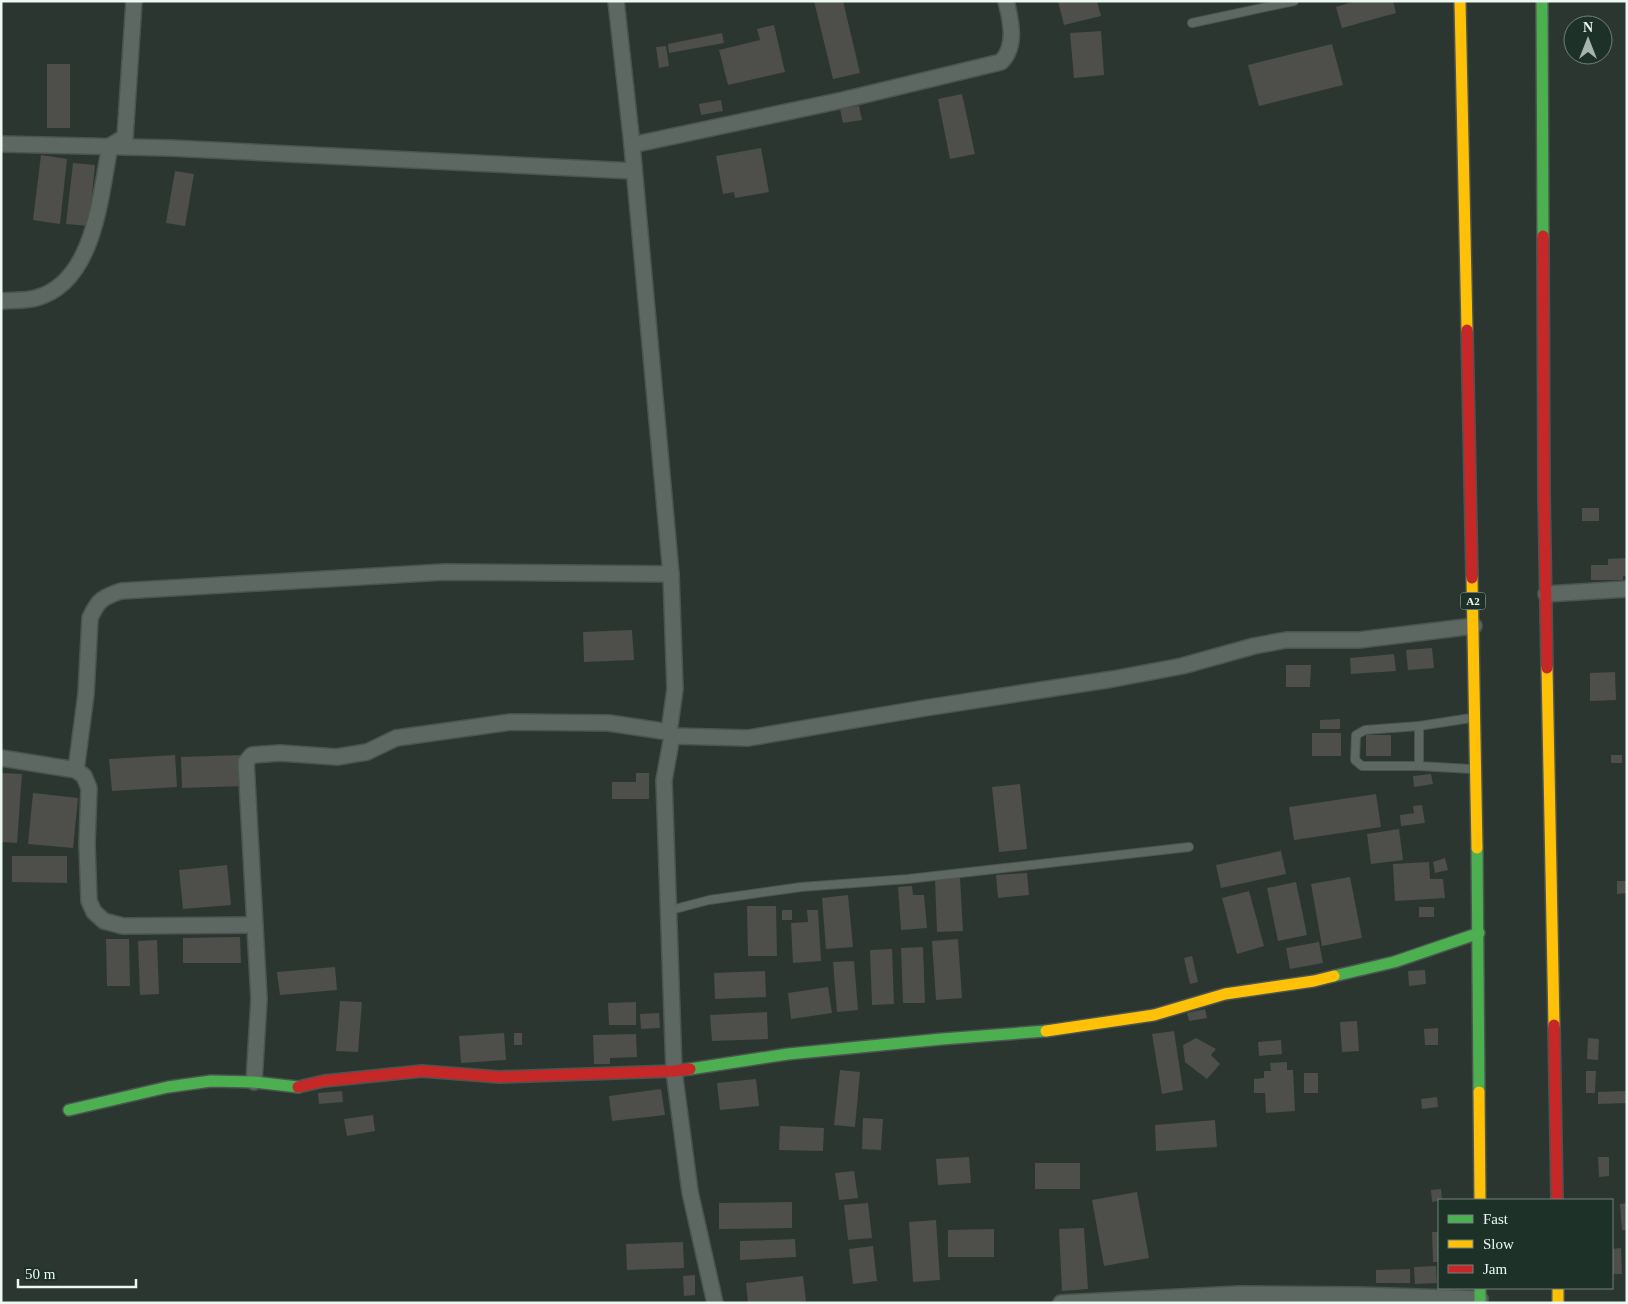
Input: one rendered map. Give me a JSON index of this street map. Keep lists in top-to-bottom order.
{
  "streets": {
    "main road": ["A2"]
  },
  "legend": ["Fast", "Slow", "Jam"],
  "scale_bar": "50 m",
  "north": "top"
}
